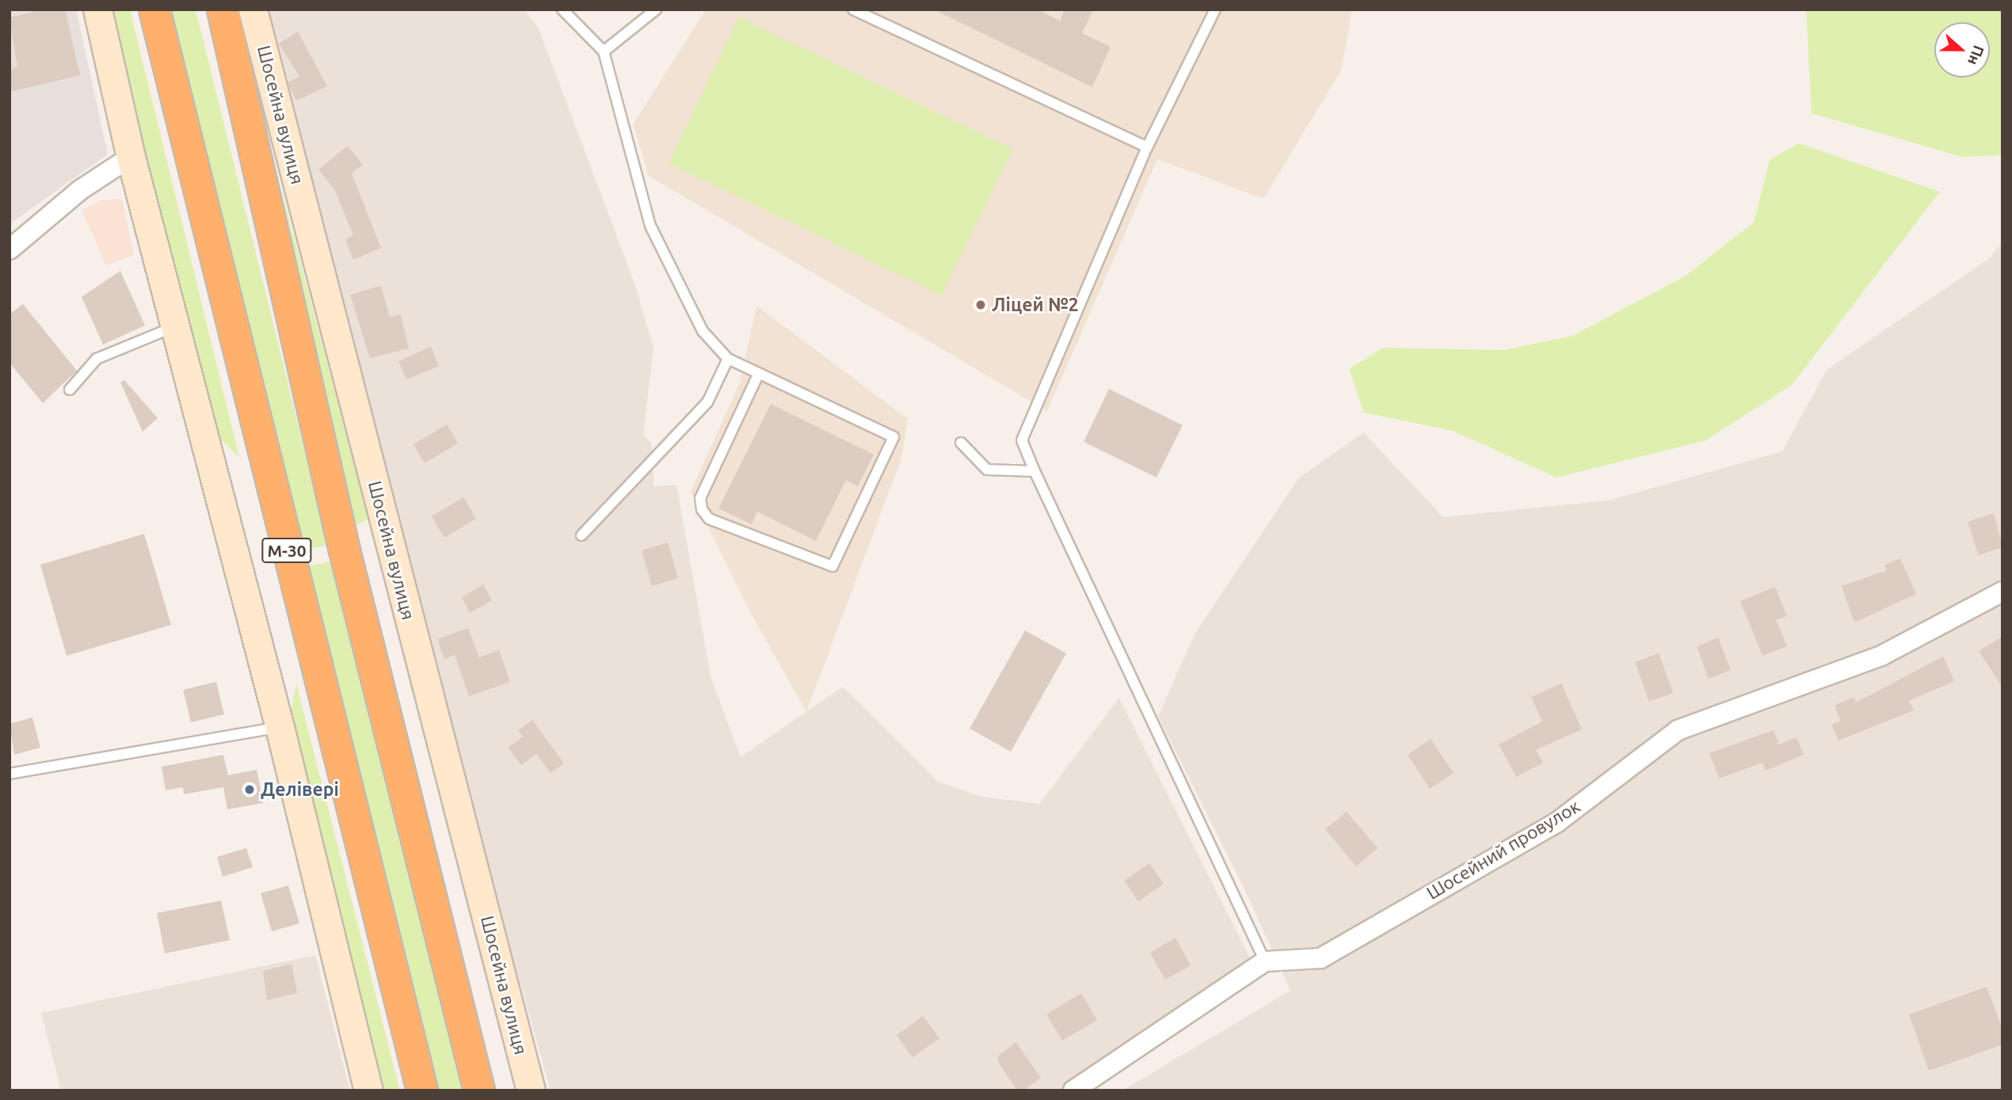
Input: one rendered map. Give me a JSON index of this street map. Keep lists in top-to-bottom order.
{
  "streets": {
    "highway": ["М-30"],
    "street": ["Шосейна вулиця", "Шосейний провулок"]
  },
  "places": ["Ліцей №2", "Делівері"],
  "north": "right"
}
